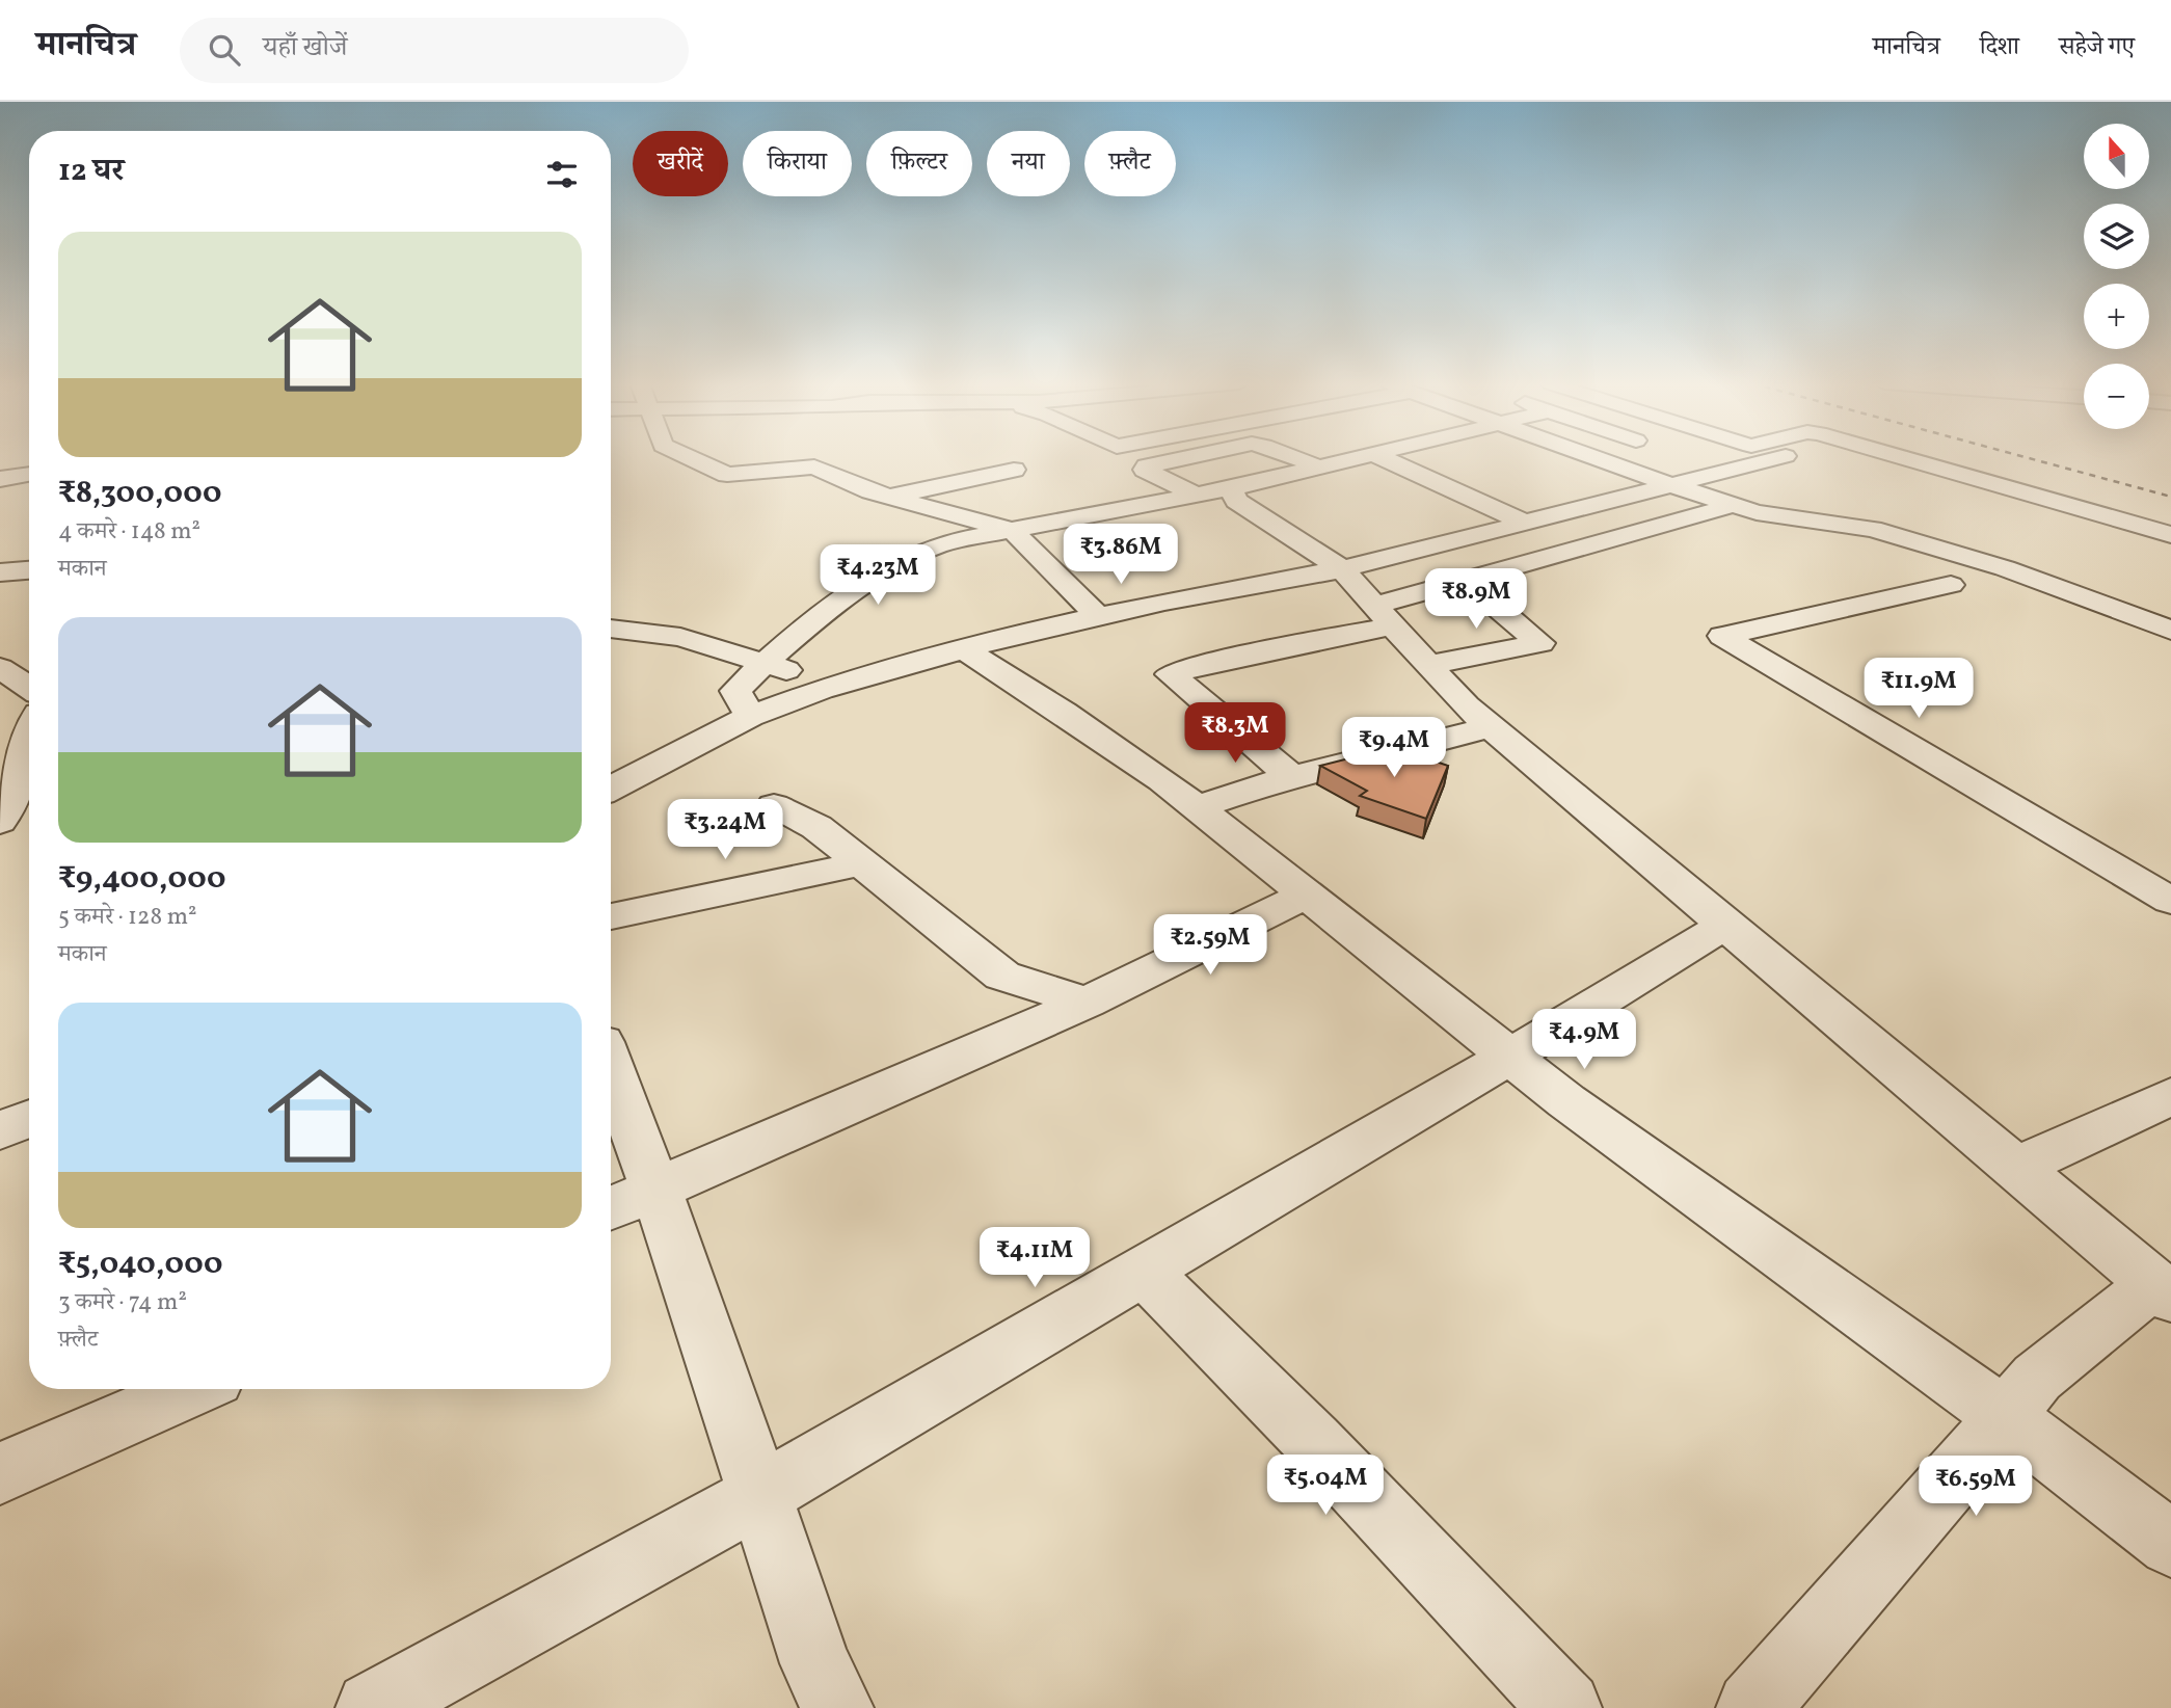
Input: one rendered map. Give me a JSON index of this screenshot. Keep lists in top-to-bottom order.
{
  "north": "top",
  "page": {
    "header": "मानचित्र",
    "search": "यहाँ खोजें",
    "nav": ["मानचित्र", "दिशा", "सहेजे गए"],
    "map_buttons": ["+", "−"],
    "chip": [
      "खरीदें",
      "किराया",
      "फ़िल्टर",
      "नया",
      "फ़्लैट"
    ],
    "heading": "12 घर",
    "list": [
      {
        "name": "₹8,300,000",
        "note": "4 कमरे · 148 m² · मकान"
      },
      {
        "name": "₹9,400,000",
        "note": "5 कमरे · 128 m² · मकान"
      },
      {
        "name": "₹5,040,000",
        "note": "3 कमरे · 74 m² · फ़्लैट"
      }
    ],
    "price": [
      "₹3.86M",
      "₹4.23M",
      "₹8.9M",
      "₹11.9M",
      "₹8.3M",
      "₹9.4M",
      "₹3.24M",
      "₹2.59M",
      "₹4.9M",
      "₹4.11M",
      "₹5.04M",
      "₹6.59M"
    ]
  }
}
